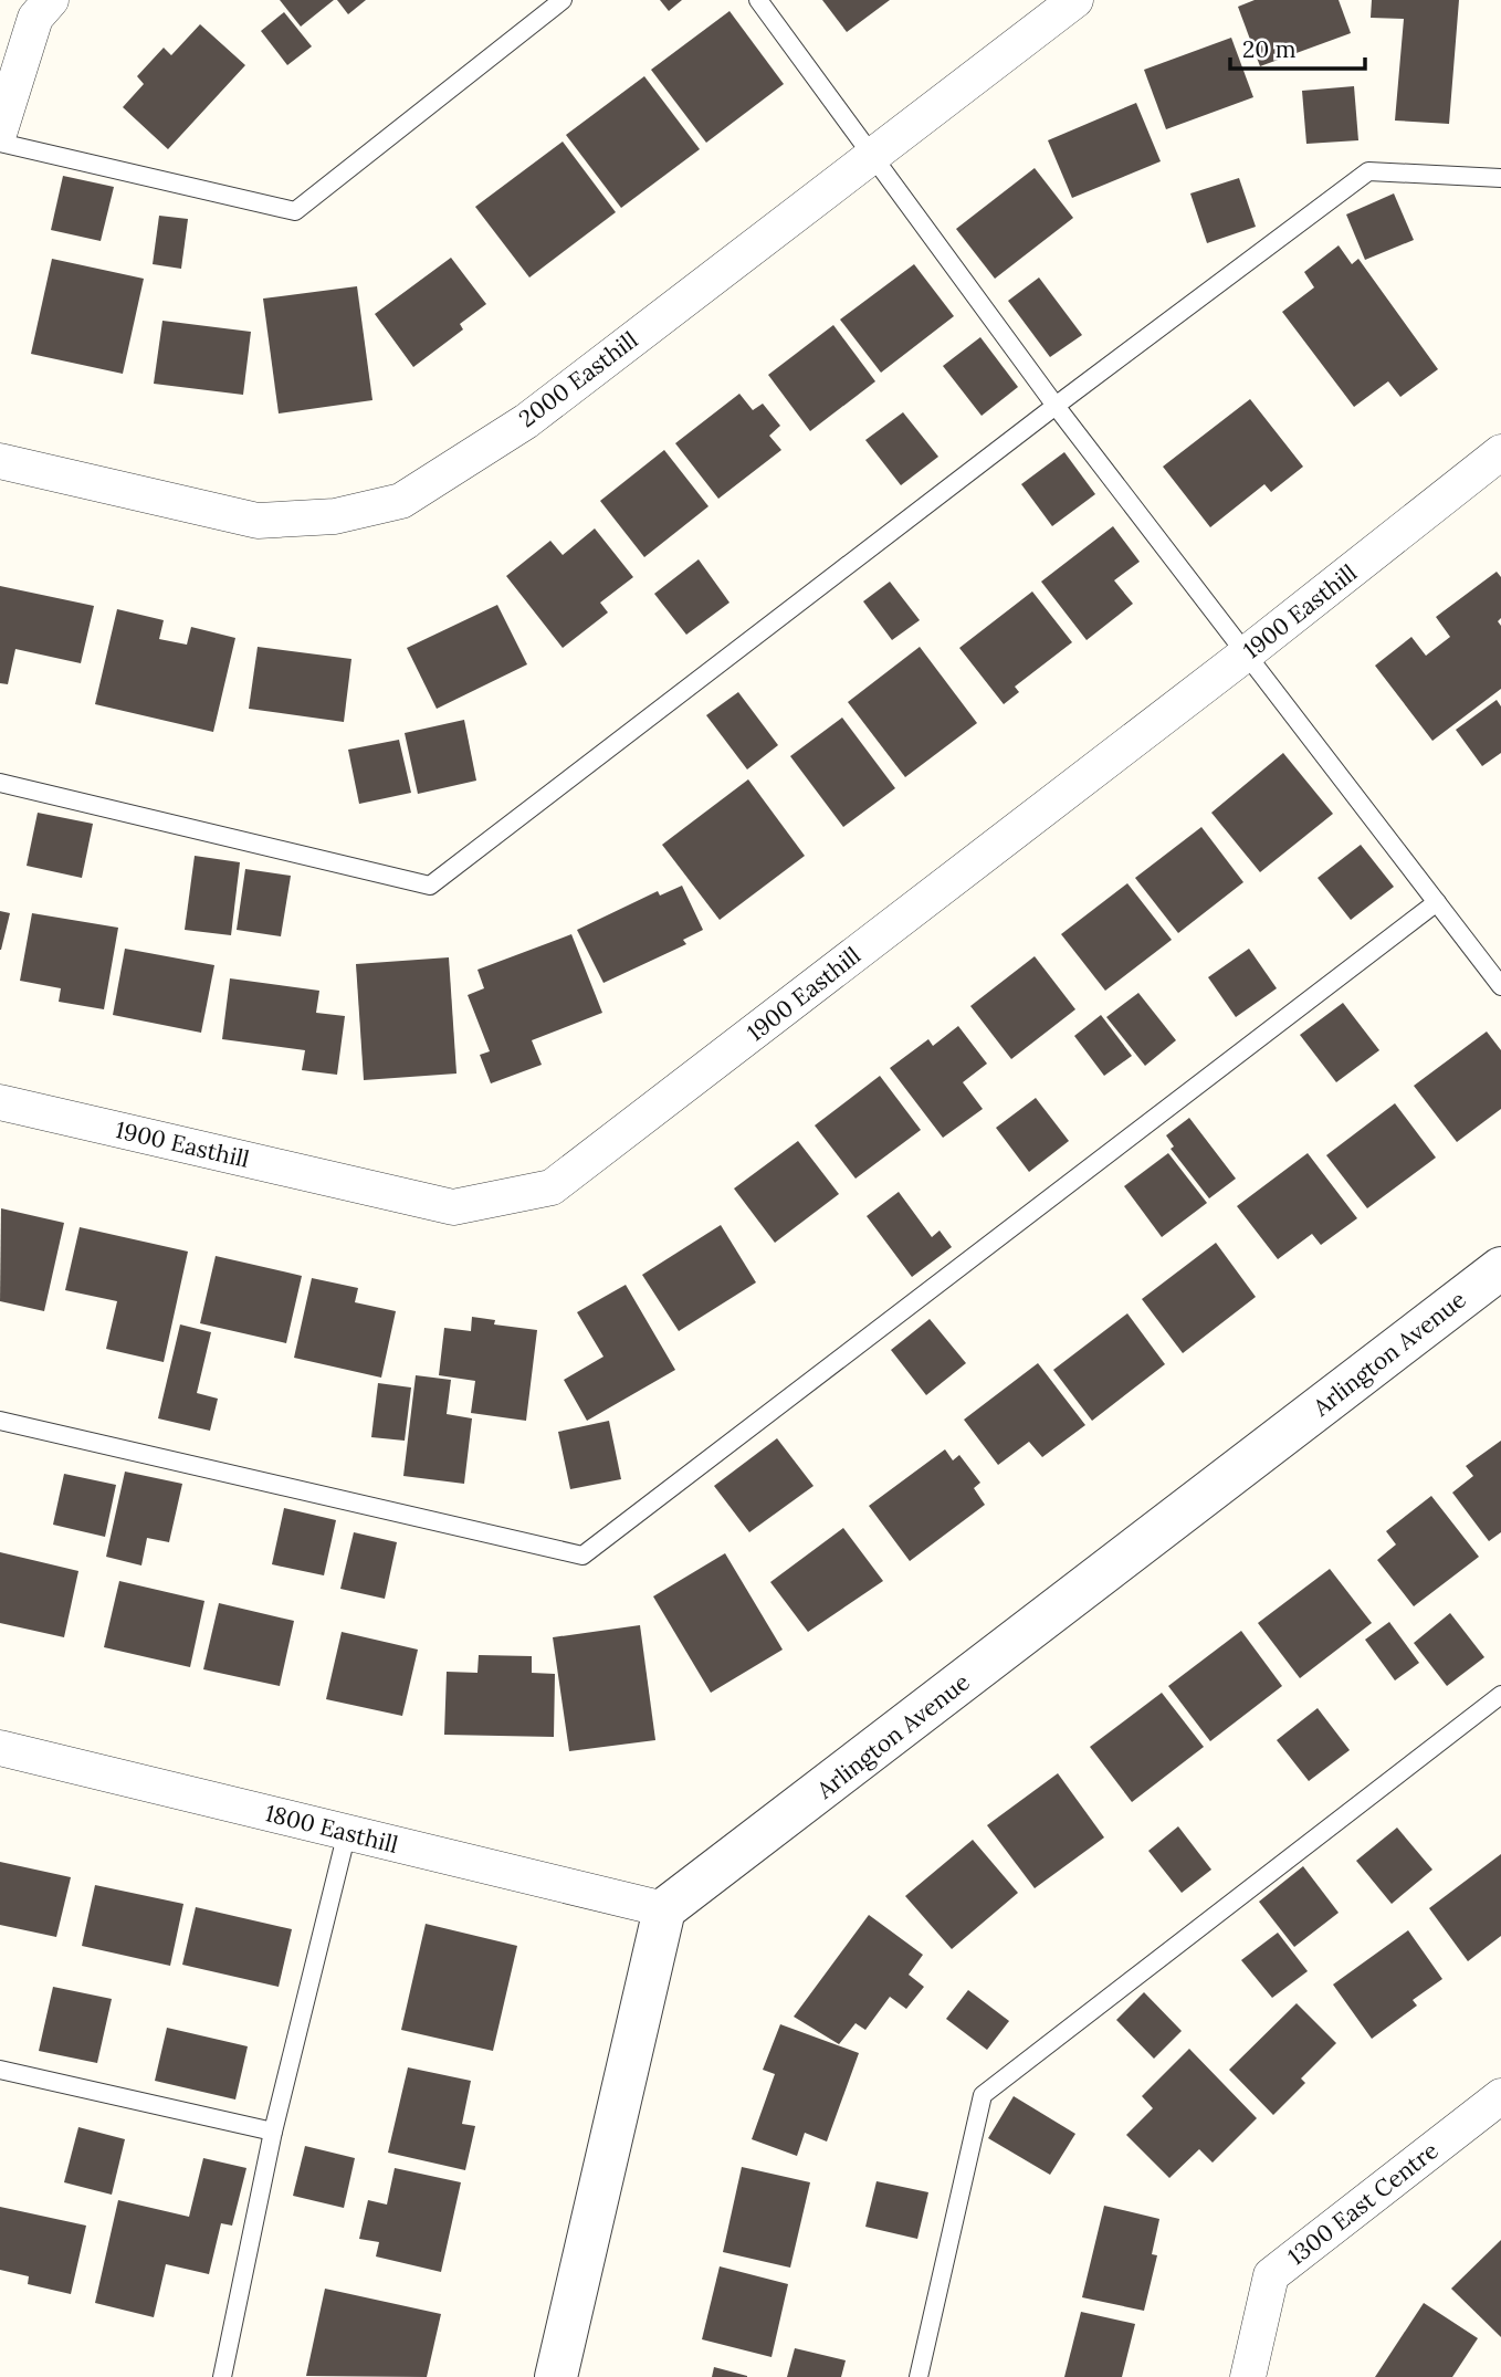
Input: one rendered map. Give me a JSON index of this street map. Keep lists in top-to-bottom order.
{
  "streets": {
    "street": [
      "2000 Easthill",
      "1900 Easthill",
      "Arlington Avenue",
      "1800 Easthill",
      "1300 East Centre"
    ]
  },
  "crossings": [
    ["Arlington Avenue", "1800 Easthill"]
  ],
  "scale_bar": "20 m"
}
